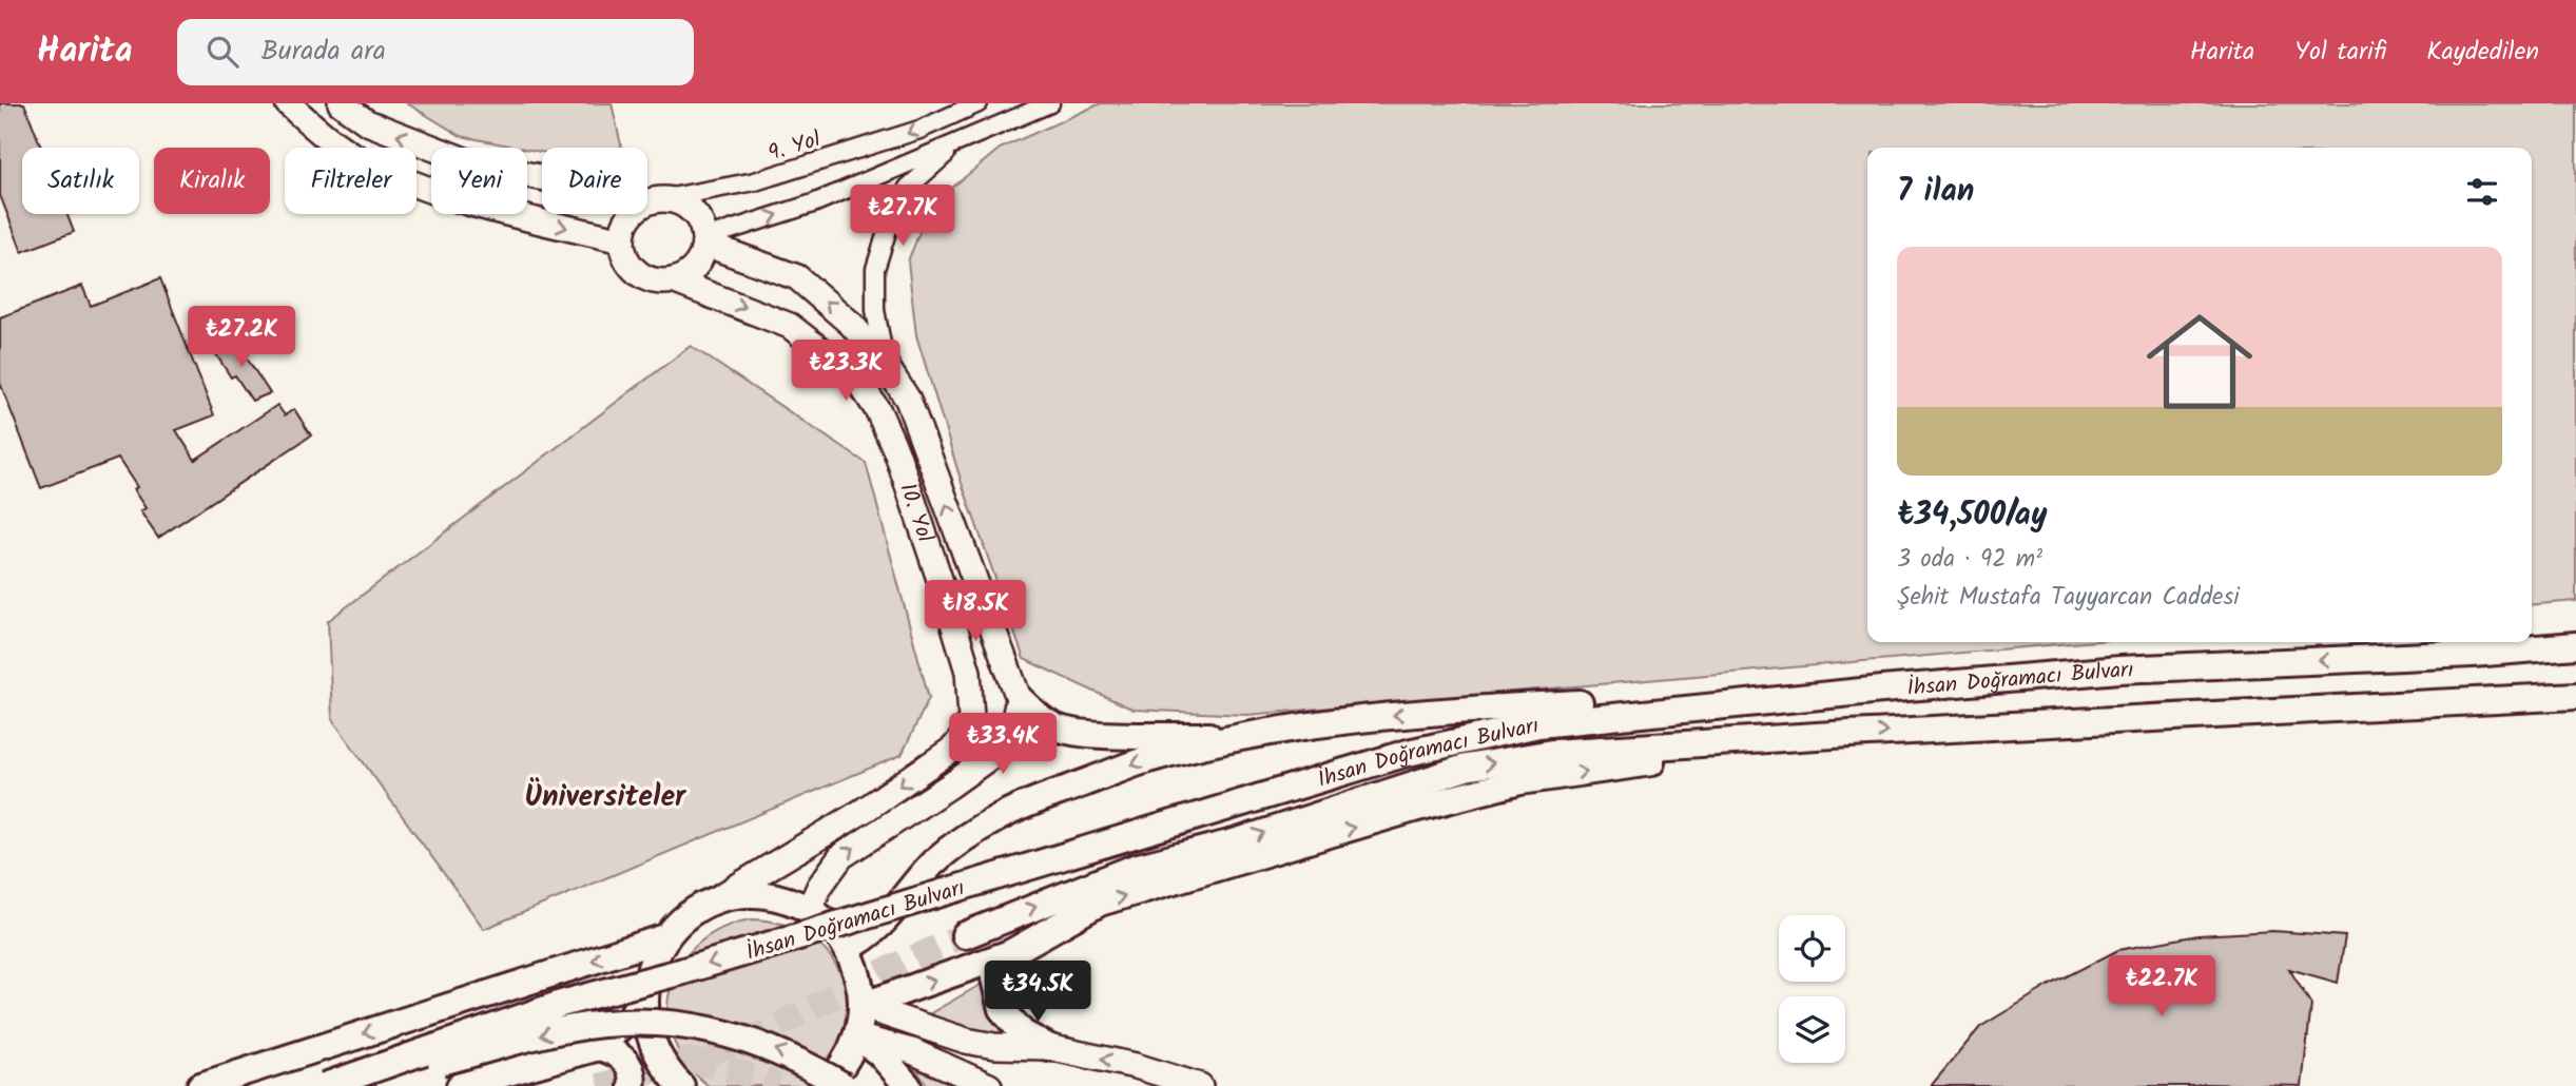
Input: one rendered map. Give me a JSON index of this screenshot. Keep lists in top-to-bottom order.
{
  "streets": {
    "main road": ["İhsan Doğramacı Bulvarı"],
    "street": ["9. Yol", "10. Yol"]
  },
  "crossings": [
    ["9. Yol", "10. Yol"]
  ],
  "districts": ["Üniversiteler"],
  "page": {
    "header": "Harita",
    "search": "Burada ara",
    "nav": ["Harita", "Yol tarifi", "Kaydedilen"],
    "chip": [
      "Satılık",
      "Kiralık",
      "Filtreler",
      "Yeni",
      "Daire"
    ],
    "heading": "7 ilan",
    "price": [
      "₺27.7K",
      "₺27.2K",
      "₺23.3K",
      "₺18.5K",
      "₺33.4K",
      "₺22.7K",
      "₺34.5K"
    ],
    "list": [
      {
        "name": "₺34,500/ay",
        "note": "3 oda · 92 m² · Şehit Mustafa Tayyarcan Caddesi"
      }
    ]
  }
}
